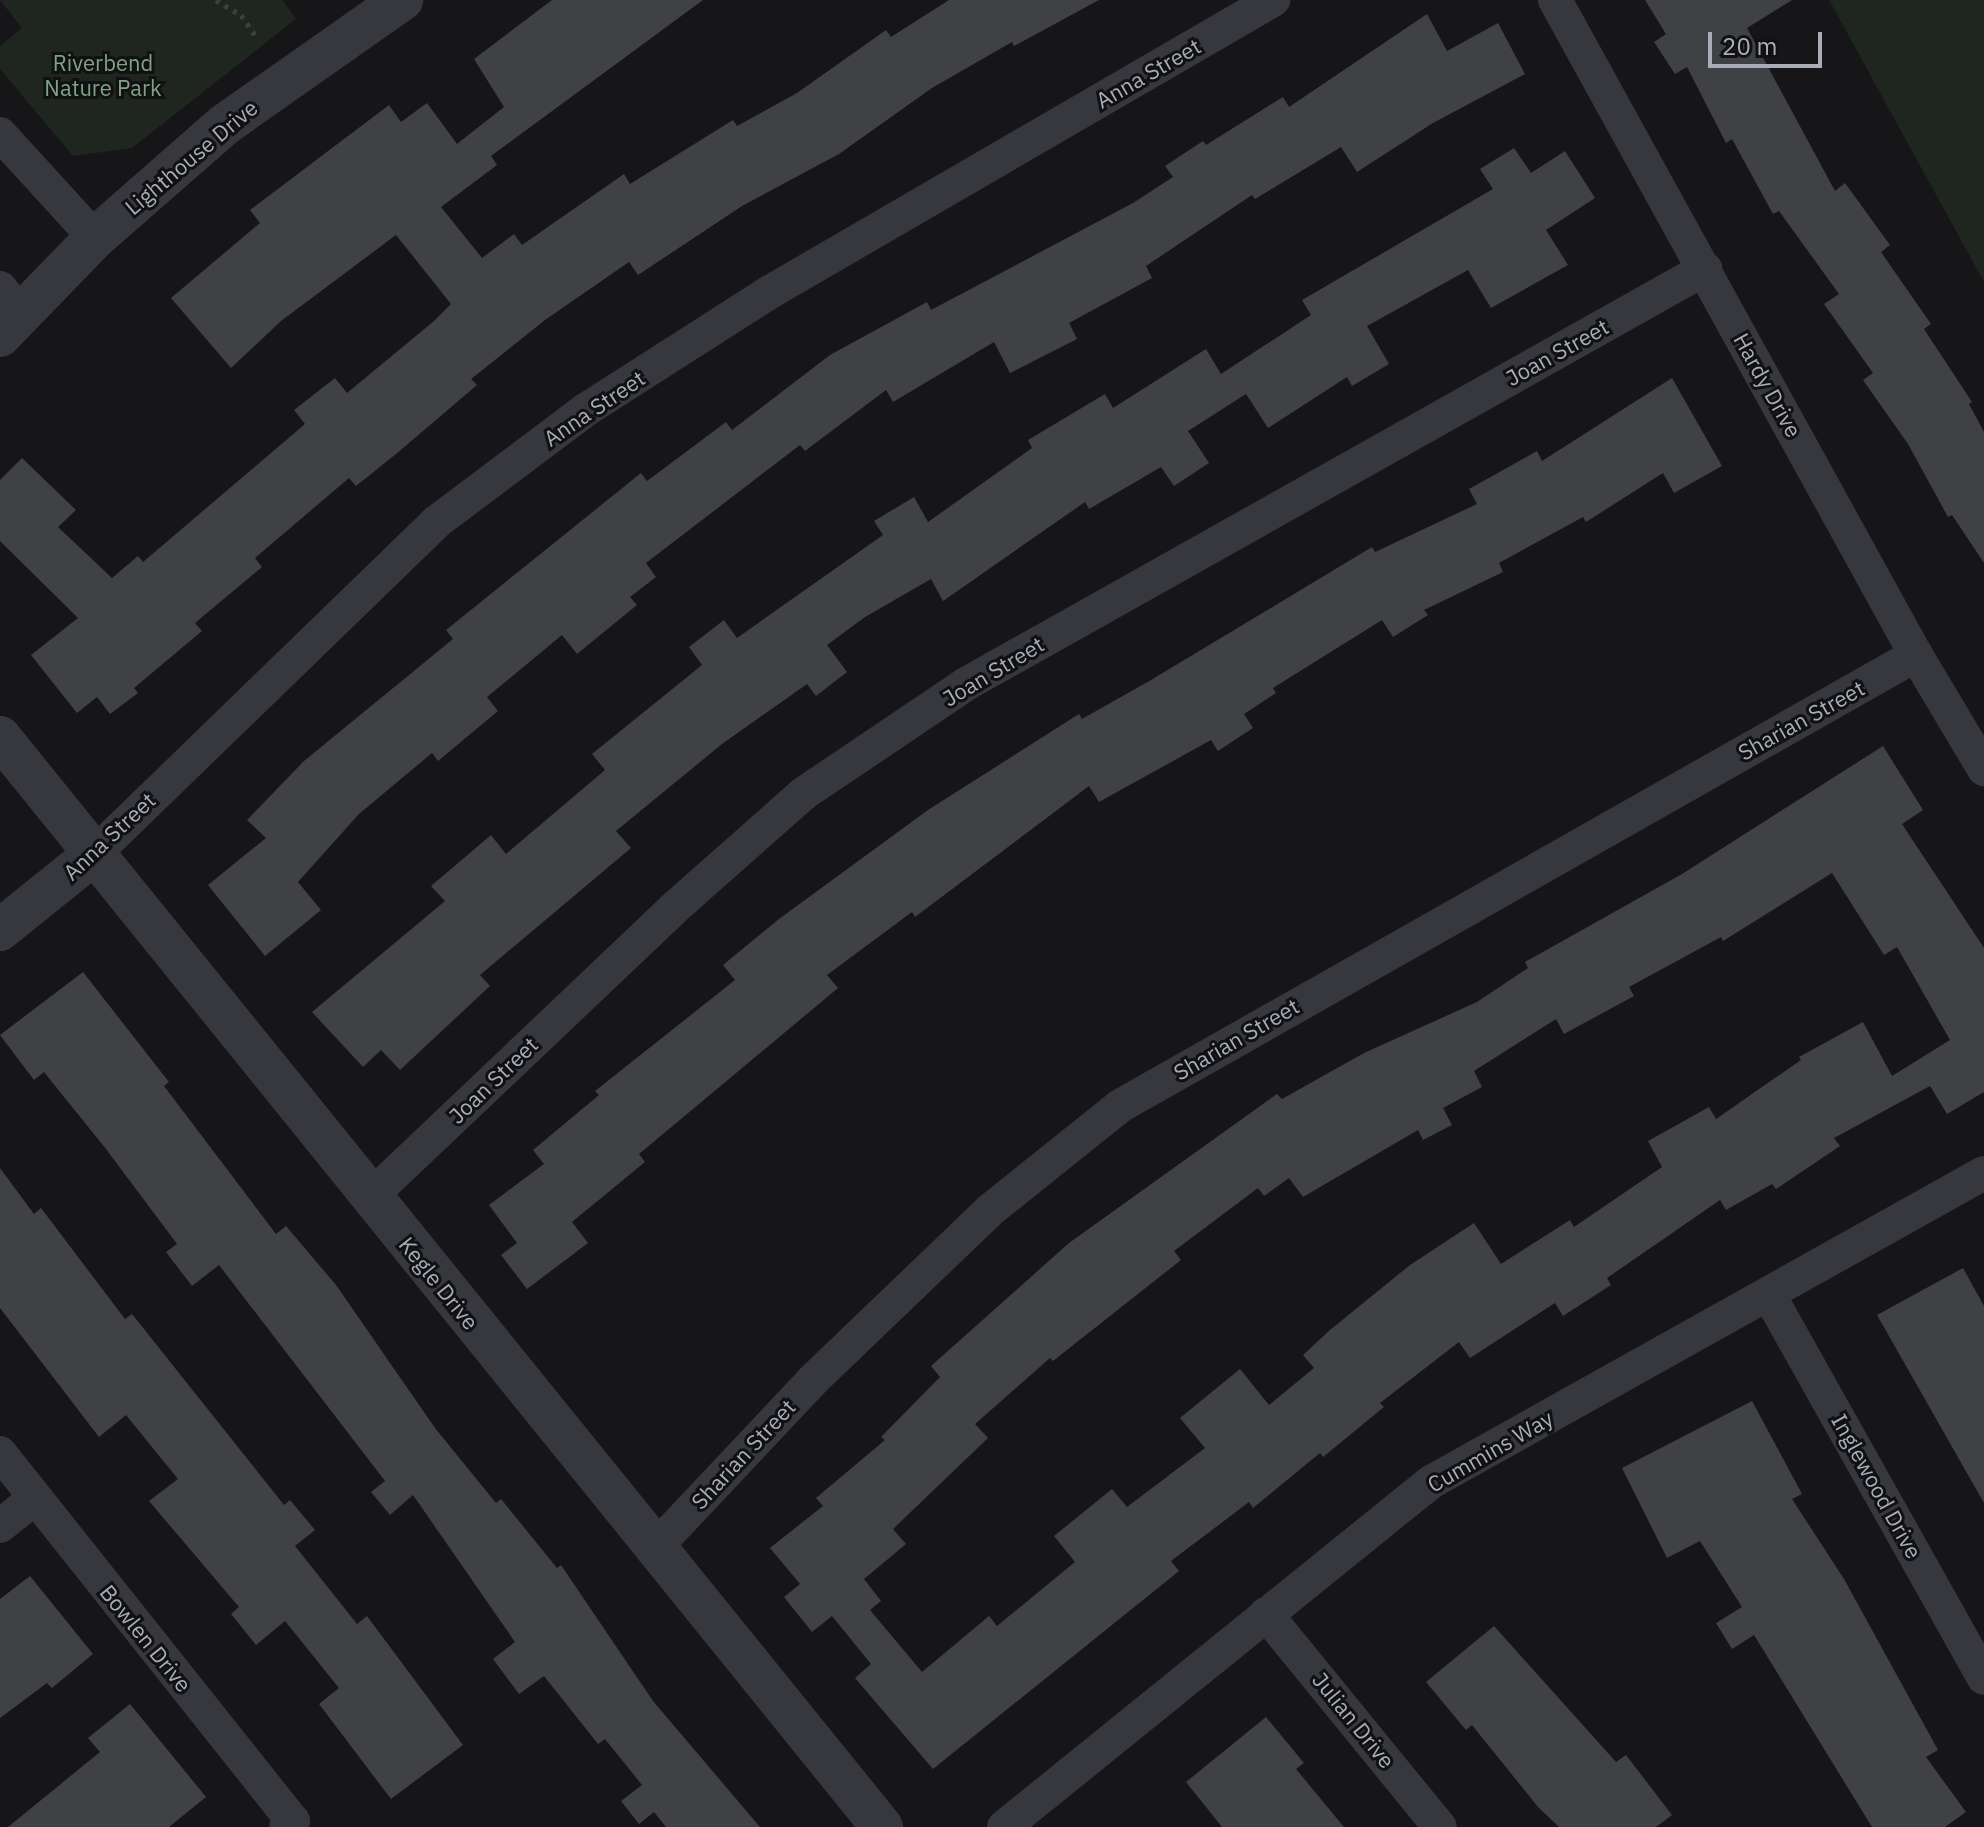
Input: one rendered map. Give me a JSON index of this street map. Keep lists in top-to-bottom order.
{
  "streets": {
    "street": [
      "Anna Street",
      "Lighthouse Drive",
      "Joan Street",
      "Hardy Drive",
      "Sharian Street",
      "Kegle Drive",
      "Cummins Way",
      "Inglewood Drive",
      "Bowlen Drive",
      "Julian Drive"
    ]
  },
  "crossings": [
    ["Anna Street", "Kegle Drive"],
    ["Joan Street", "Hardy Drive"],
    ["Joan Street", "Kegle Drive"],
    ["Hardy Drive", "Sharian Street"],
    ["Sharian Street", "Kegle Drive"],
    ["Cummins Way", "Inglewood Drive"],
    ["Cummins Way", "Julian Drive"]
  ],
  "parks": ["Riverbend Nature Park"],
  "scale_bar": "20 m"
}
